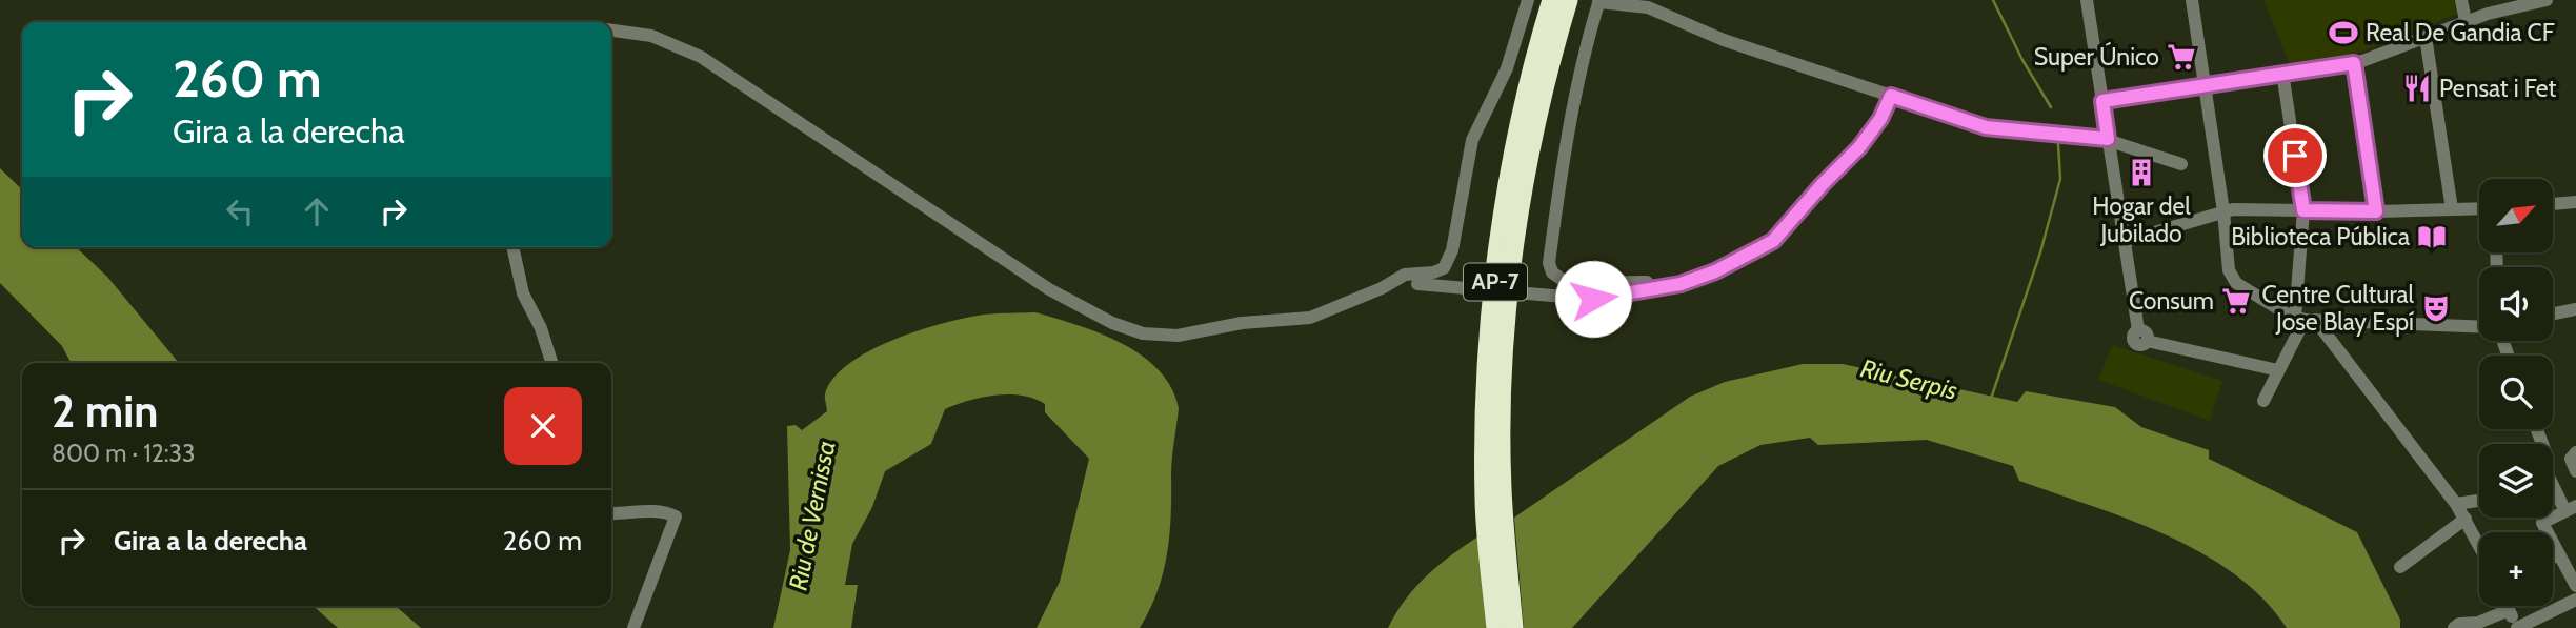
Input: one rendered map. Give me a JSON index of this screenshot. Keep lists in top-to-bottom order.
{
  "streets": {
    "highway": ["AP-7"]
  },
  "water": ["Riu Serpis", "Riu de Vernissa"],
  "places": {
    "sports": ["Real De Gandia CF"],
    "supermarket": ["Super Único", "Consum"],
    "restaurant": ["Pensat i Fet"],
    "building": ["Hogar del Jubilado"],
    "library": ["Biblioteca Pública"],
    "theatre": ["Centre Cultural Jose Blay Espí"]
  },
  "north": "top right",
  "page": {
    "turn": ["260 m", "Gira a la derecha"],
    "map_buttons": "+",
    "heading": ["2 min", "800 m · 12:33"],
    "list": [
      {
        "name": "Gira a la derecha",
        "value": "260 m"
      }
    ]
  }
}
